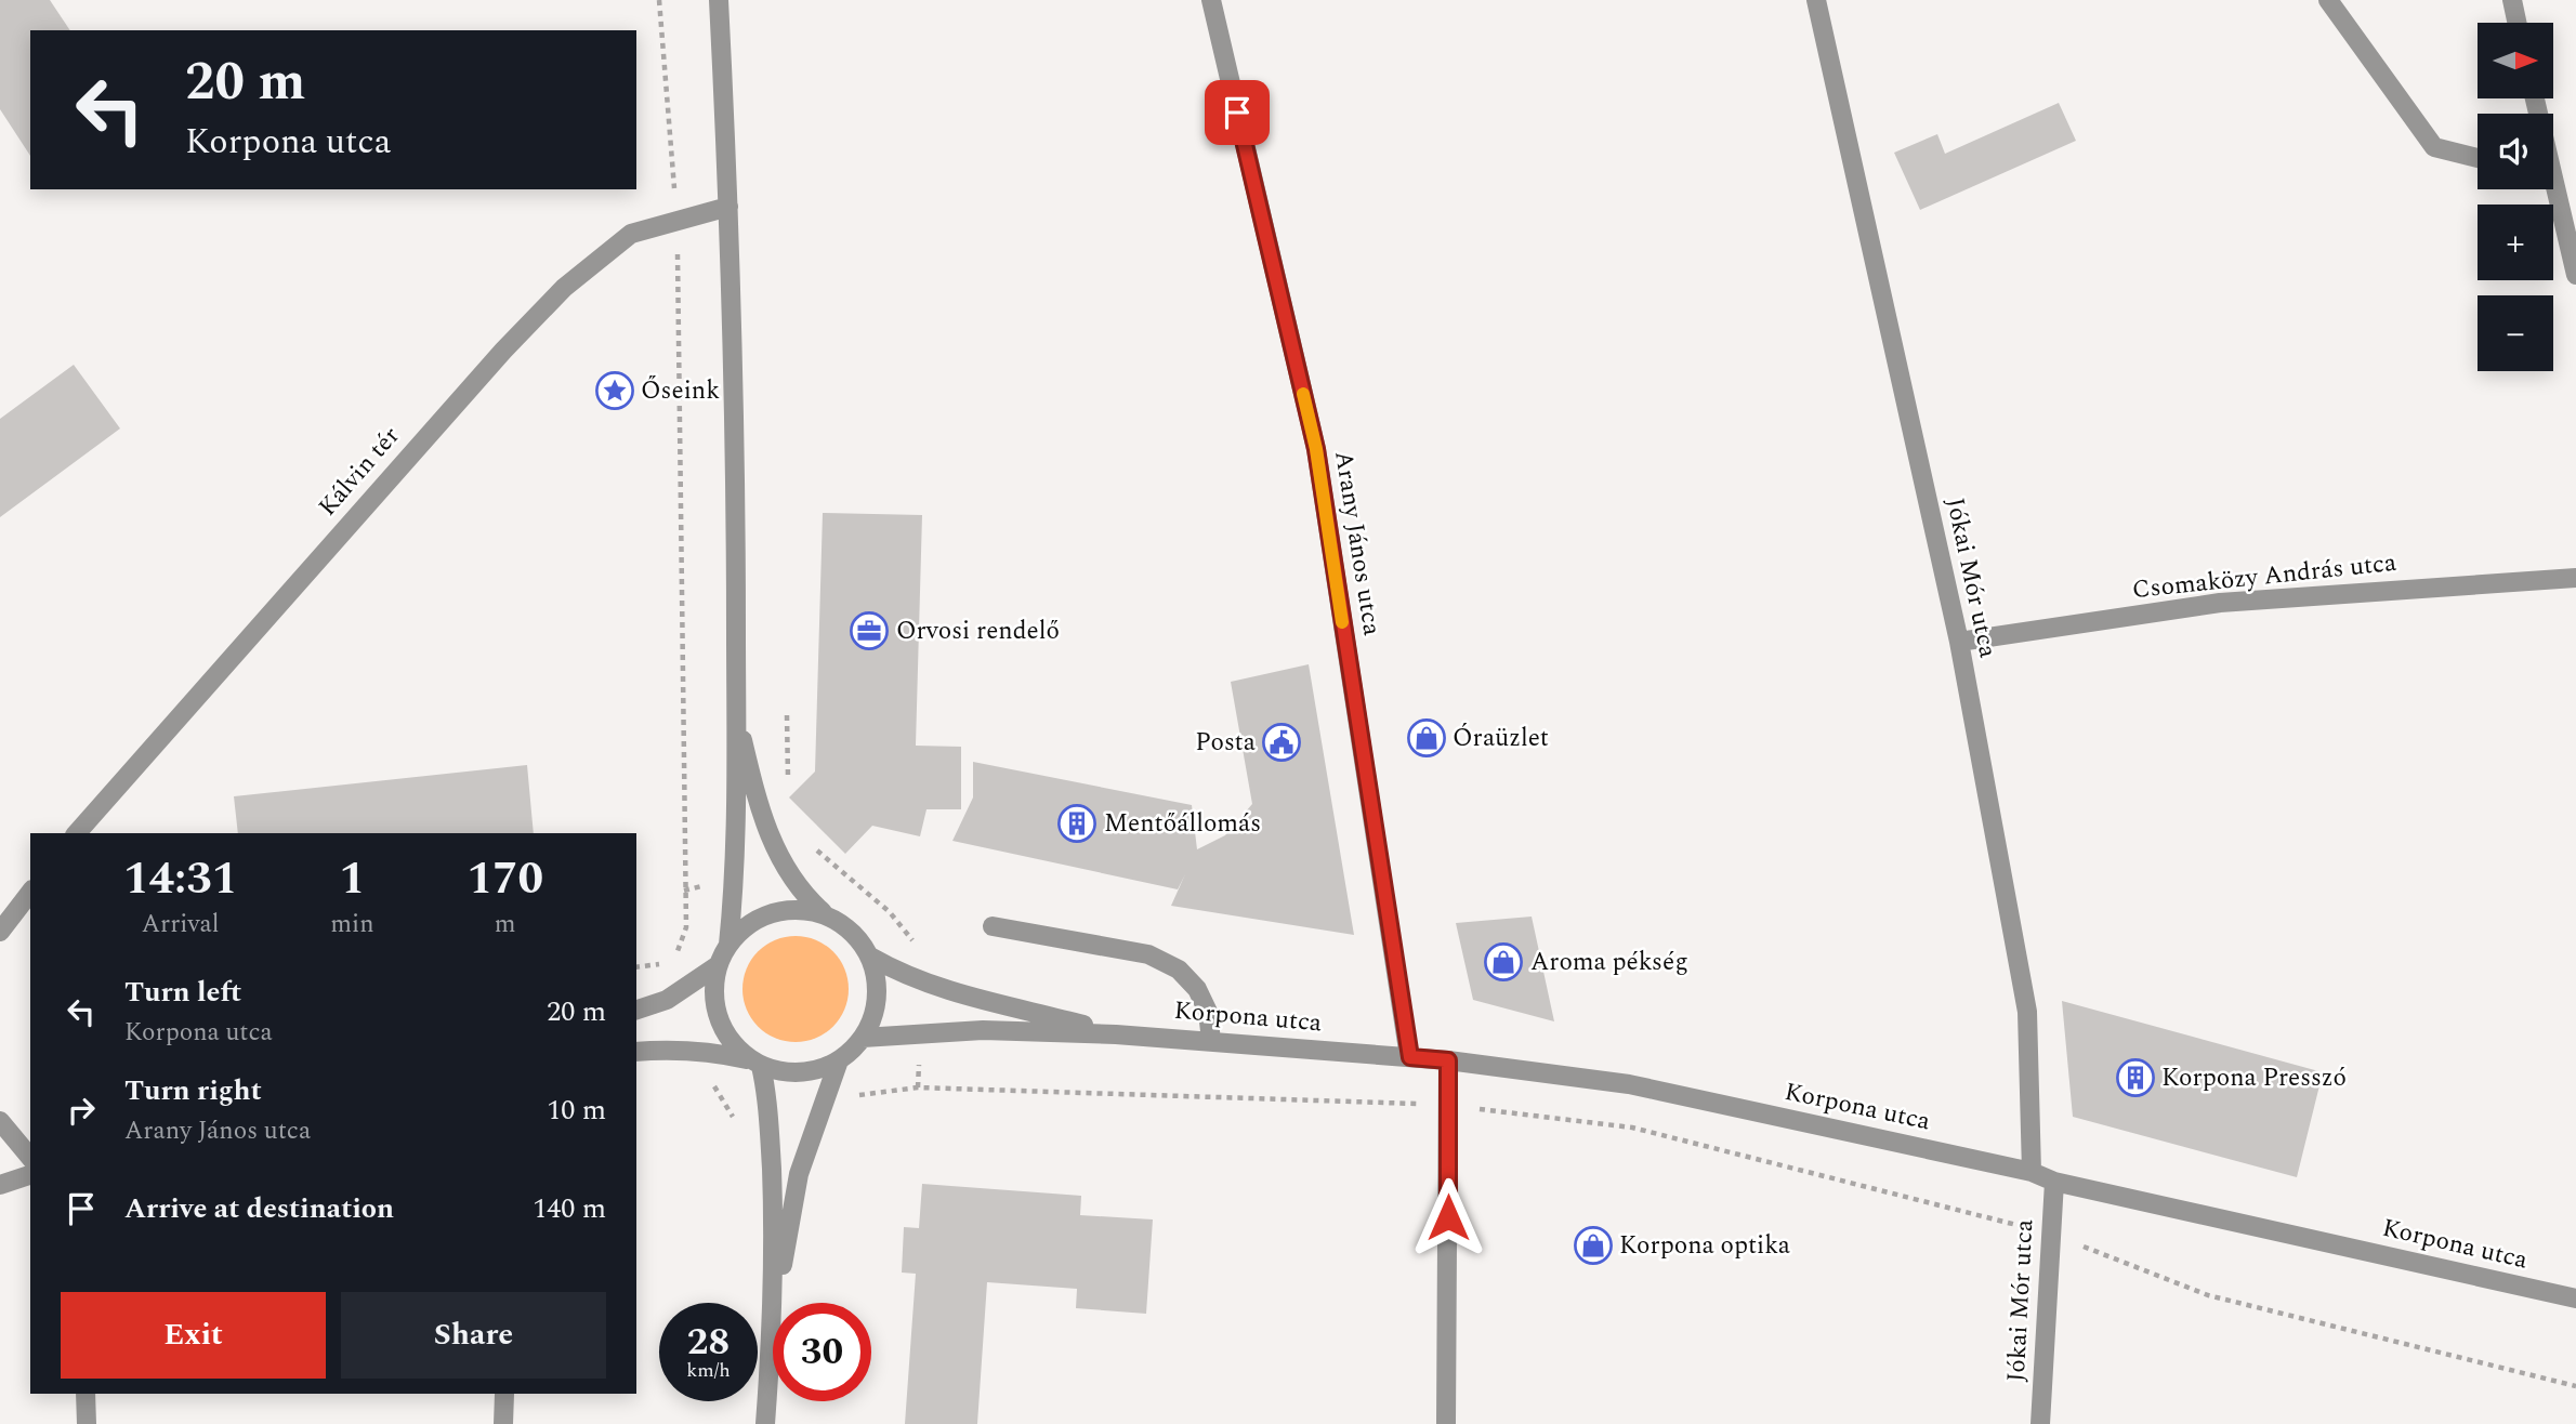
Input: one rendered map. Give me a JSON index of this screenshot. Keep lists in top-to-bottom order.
{
  "streets": {
    "street": [
      "Kálvin tér",
      "Arany János utca",
      "Csomaközy András utca",
      "Jókai Mór utca",
      "Korpona utca"
    ]
  },
  "crossings": [
    ["Arany János utca", "Korpona utca"],
    ["Csomaközy András utca", "Jókai Mór utca"],
    ["Jókai Mór utca", "Korpona utca"]
  ],
  "places": {
    "place": ["Őseink"],
    "office": ["Orvosi rendelő"],
    "shop": ["Óraüzlet", "Aroma pékség", "Korpona optika"],
    "public building": ["Posta"],
    "building": ["Mentőállomás", "Korpona Presszó"]
  },
  "north": "right",
  "page": {
    "map_buttons": ["+", "−"],
    "turn": ["20 m", "Korpona utca"],
    "eta": [
      "14:31",
      "Arrival",
      "1",
      "min",
      "170",
      "m"
    ],
    "list": [
      {
        "name": "Turn left",
        "note": "Korpona utca",
        "value": "20 m"
      },
      {
        "name": "Turn right",
        "note": "Arany János utca",
        "value": "10 m"
      },
      {
        "name": "Arrive at destination",
        "value": "140 m"
      }
    ],
    "buttons": ["Exit", "Share"],
    "speed": "28 km/h",
    "limit": "30"
  }
}
